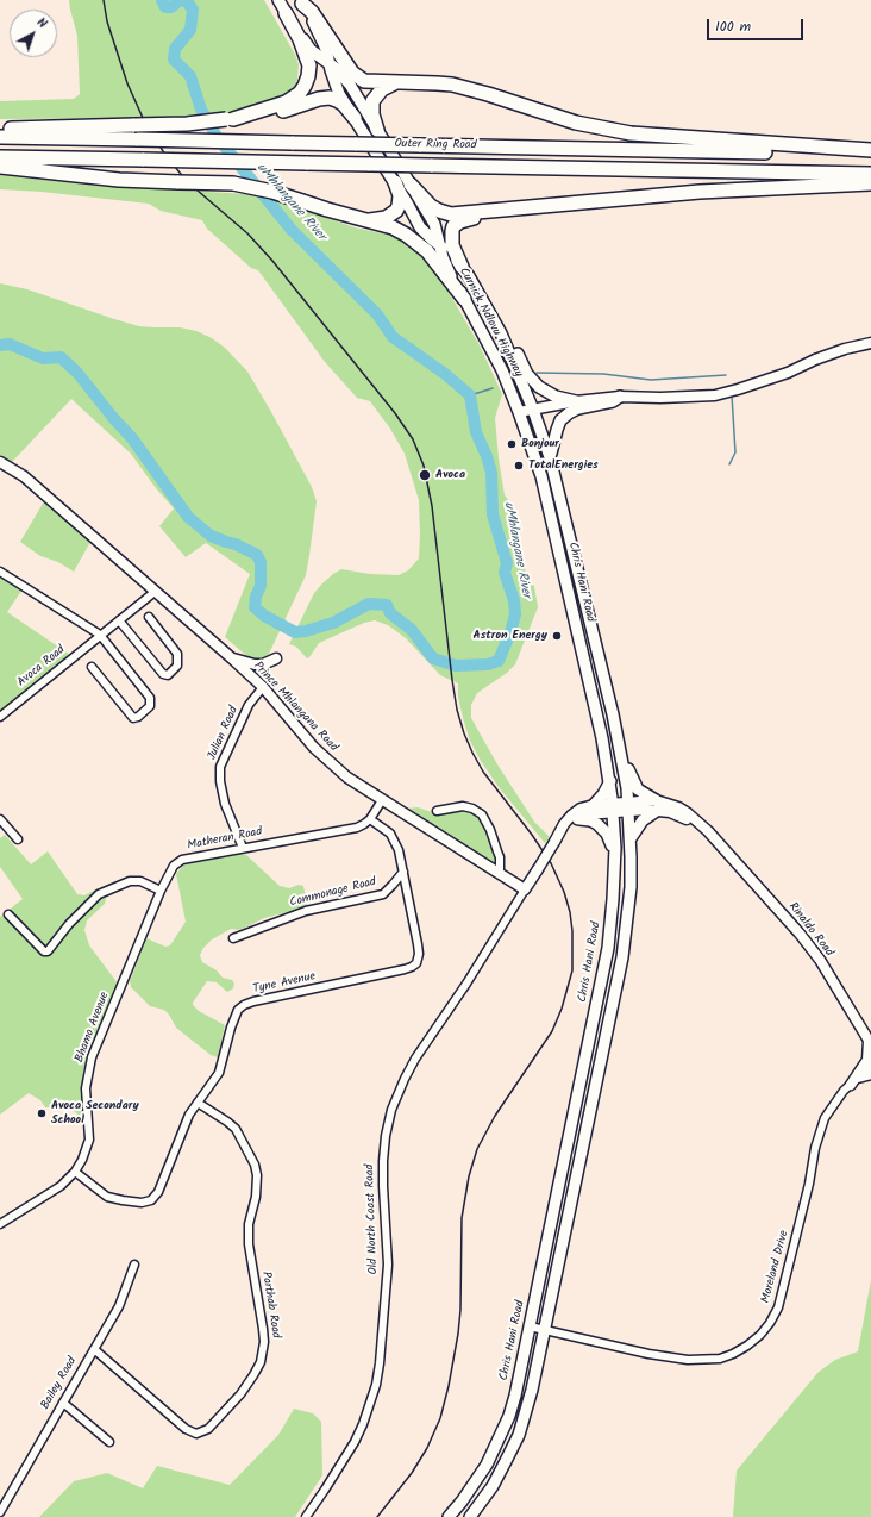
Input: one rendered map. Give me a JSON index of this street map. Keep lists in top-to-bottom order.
{
  "streets": {
    "highway": ["Outer Ring Road"],
    "main road": ["Curnick Ndlovu Highway", "Chris Hani Road"],
    "street": [
      "Avoca Road",
      "Prince Mhlangana Road",
      "Julian Road",
      "Matheran Road",
      "Commonage Road",
      "Rinaldo Road",
      "Tyne Avenue",
      "Bhamo Avenue",
      "Old North Coast Road",
      "Moreland Drive",
      "Parthab Road",
      "Bailey Road"
    ]
  },
  "crossings": [
    ["Curnick Ndlovu Highway", "Chris Hani Road"],
    ["Chris Hani Road", "Rinaldo Road"],
    ["Chris Hani Road", "Old North Coast Road"],
    ["Chris Hani Road", "Moreland Drive"],
    ["Avoca Road", "Prince Mhlangana Road"],
    ["Prince Mhlangana Road", "Julian Road"],
    ["Prince Mhlangana Road", "Old North Coast Road"],
    ["Julian Road", "Matheran Road"],
    ["Matheran Road", "Tyne Avenue"],
    ["Matheran Road", "Bhamo Avenue"],
    ["Commonage Road", "Tyne Avenue"],
    ["Rinaldo Road", "Old North Coast Road"],
    ["Tyne Avenue", "Bhamo Avenue"],
    ["Tyne Avenue", "Parthab Road"],
    ["Parthab Road", "Bailey Road"]
  ],
  "water": ["uMhlangane River"],
  "places": [
    "Bonjour",
    "TotalEnergies",
    "Avoca",
    "Astron Energy",
    "Avoca Secondary School"
  ],
  "scale_bar": "100 m",
  "north": "top right"
}
